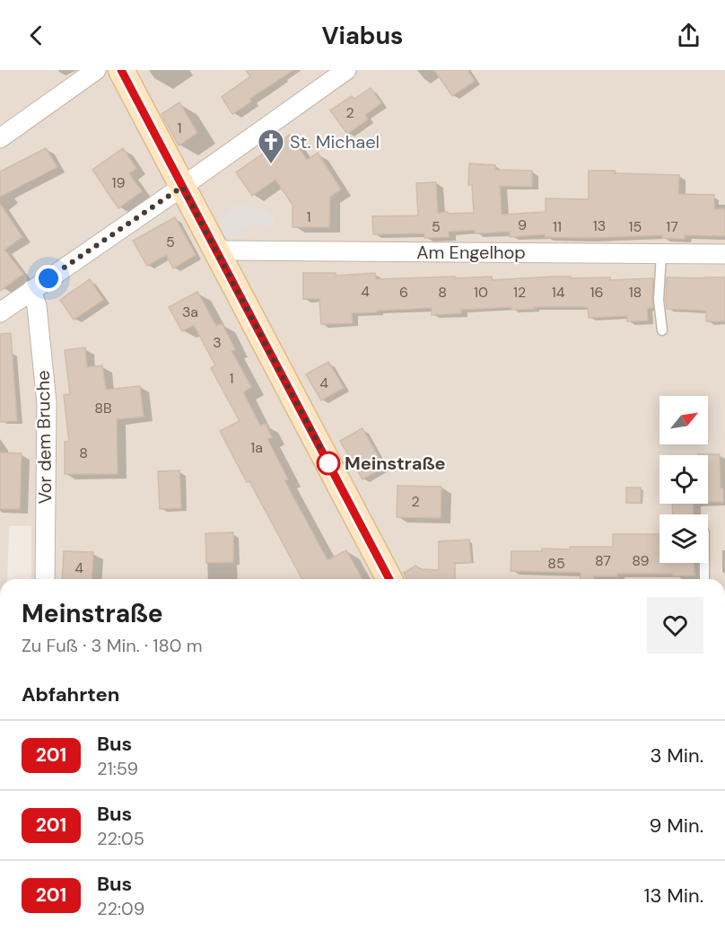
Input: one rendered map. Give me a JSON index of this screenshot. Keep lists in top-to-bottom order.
{
  "streets": {
    "street": ["Am Engelhop", "Vor dem Bruche"]
  },
  "places": {
    "church": ["St. Michael"],
    "other": ["Meinstraße"]
  },
  "lines": ["bus line 201"],
  "house_numbers": [
    "2",
    "1",
    "19",
    "1",
    "9",
    "13",
    "5",
    "11",
    "15",
    "17",
    "5",
    "4",
    "6",
    "8",
    "10",
    "12",
    "14",
    "16",
    "18",
    "3a",
    "3",
    "1",
    "4",
    "8B",
    "1a",
    "8",
    "2",
    "87",
    "89",
    "85",
    "4"
  ],
  "north": "top right",
  "page": {
    "header": "Viabus",
    "heading": [
      ["Meinstraße", "Zu Fuß · 3 Min. · 180 m"],
      "Abfahrten"
    ],
    "list": [
      {
        "mark": "201",
        "name": "Bus",
        "note": "21:59",
        "value": "3 Min."
      },
      {
        "mark": "201",
        "name": "Bus",
        "note": "22:05",
        "value": "9 Min."
      },
      {
        "mark": "201",
        "name": "Bus",
        "note": "22:09",
        "value": "13 Min."
      }
    ]
  }
}
